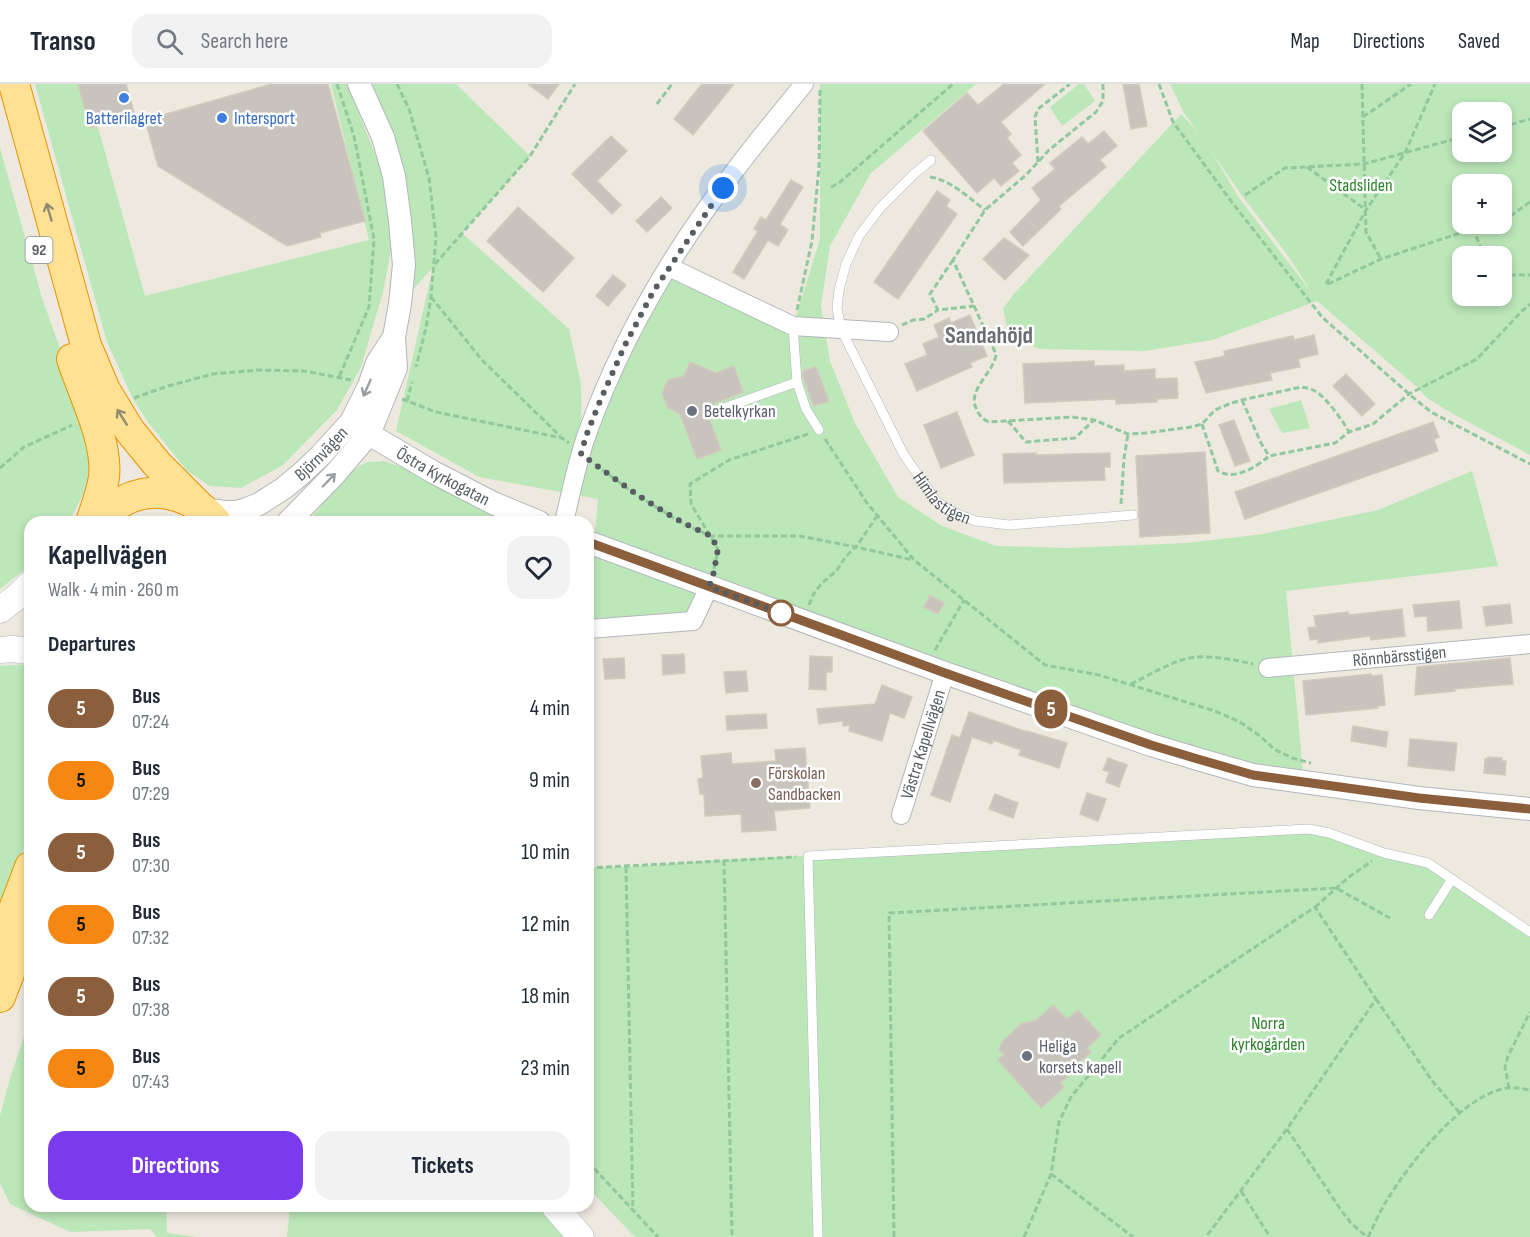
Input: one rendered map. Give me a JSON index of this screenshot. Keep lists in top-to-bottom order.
{
  "streets": {
    "highway": ["92"],
    "street": [
      "Björnvägen",
      "Östra Kyrkogatan",
      "Rönnbärsstigen",
      "Västra Kapellvägen"
    ],
    "lane": ["Himlastigen"]
  },
  "crossings": [
    ["92", "Björnvägen"],
    ["Björnvägen", "Östra Kyrkogatan"]
  ],
  "districts": ["Sandahöjd"],
  "parks": ["Stadsliden", "Norra kyrkogården"],
  "places": [
    "Batterilagret",
    "Intersport",
    "Betelkyrkan",
    "Förskolan Sandbacken",
    "Heliga korsets kapell"
  ],
  "lines": ["bus line 5"],
  "page": {
    "header": "Transo",
    "search": "Search here",
    "nav": ["Map", "Directions", "Saved"],
    "on_map": "5",
    "map_buttons": ["+", "−"],
    "heading": [
      ["Kapellvägen", "Walk · 4 min · 260 m"],
      "Departures"
    ],
    "list": [
      {
        "mark": "5",
        "name": "Bus",
        "note": "07:24",
        "value": "4 min"
      },
      {
        "mark": "5",
        "name": "Bus",
        "note": "07:29",
        "value": "9 min"
      },
      {
        "mark": "5",
        "name": "Bus",
        "note": "07:30",
        "value": "10 min"
      },
      {
        "mark": "5",
        "name": "Bus",
        "note": "07:32",
        "value": "12 min"
      },
      {
        "mark": "5",
        "name": "Bus",
        "note": "07:38",
        "value": "18 min"
      },
      {
        "mark": "5",
        "name": "Bus",
        "note": "07:43",
        "value": "23 min"
      }
    ],
    "buttons": ["Directions", "Tickets"]
  }
}
